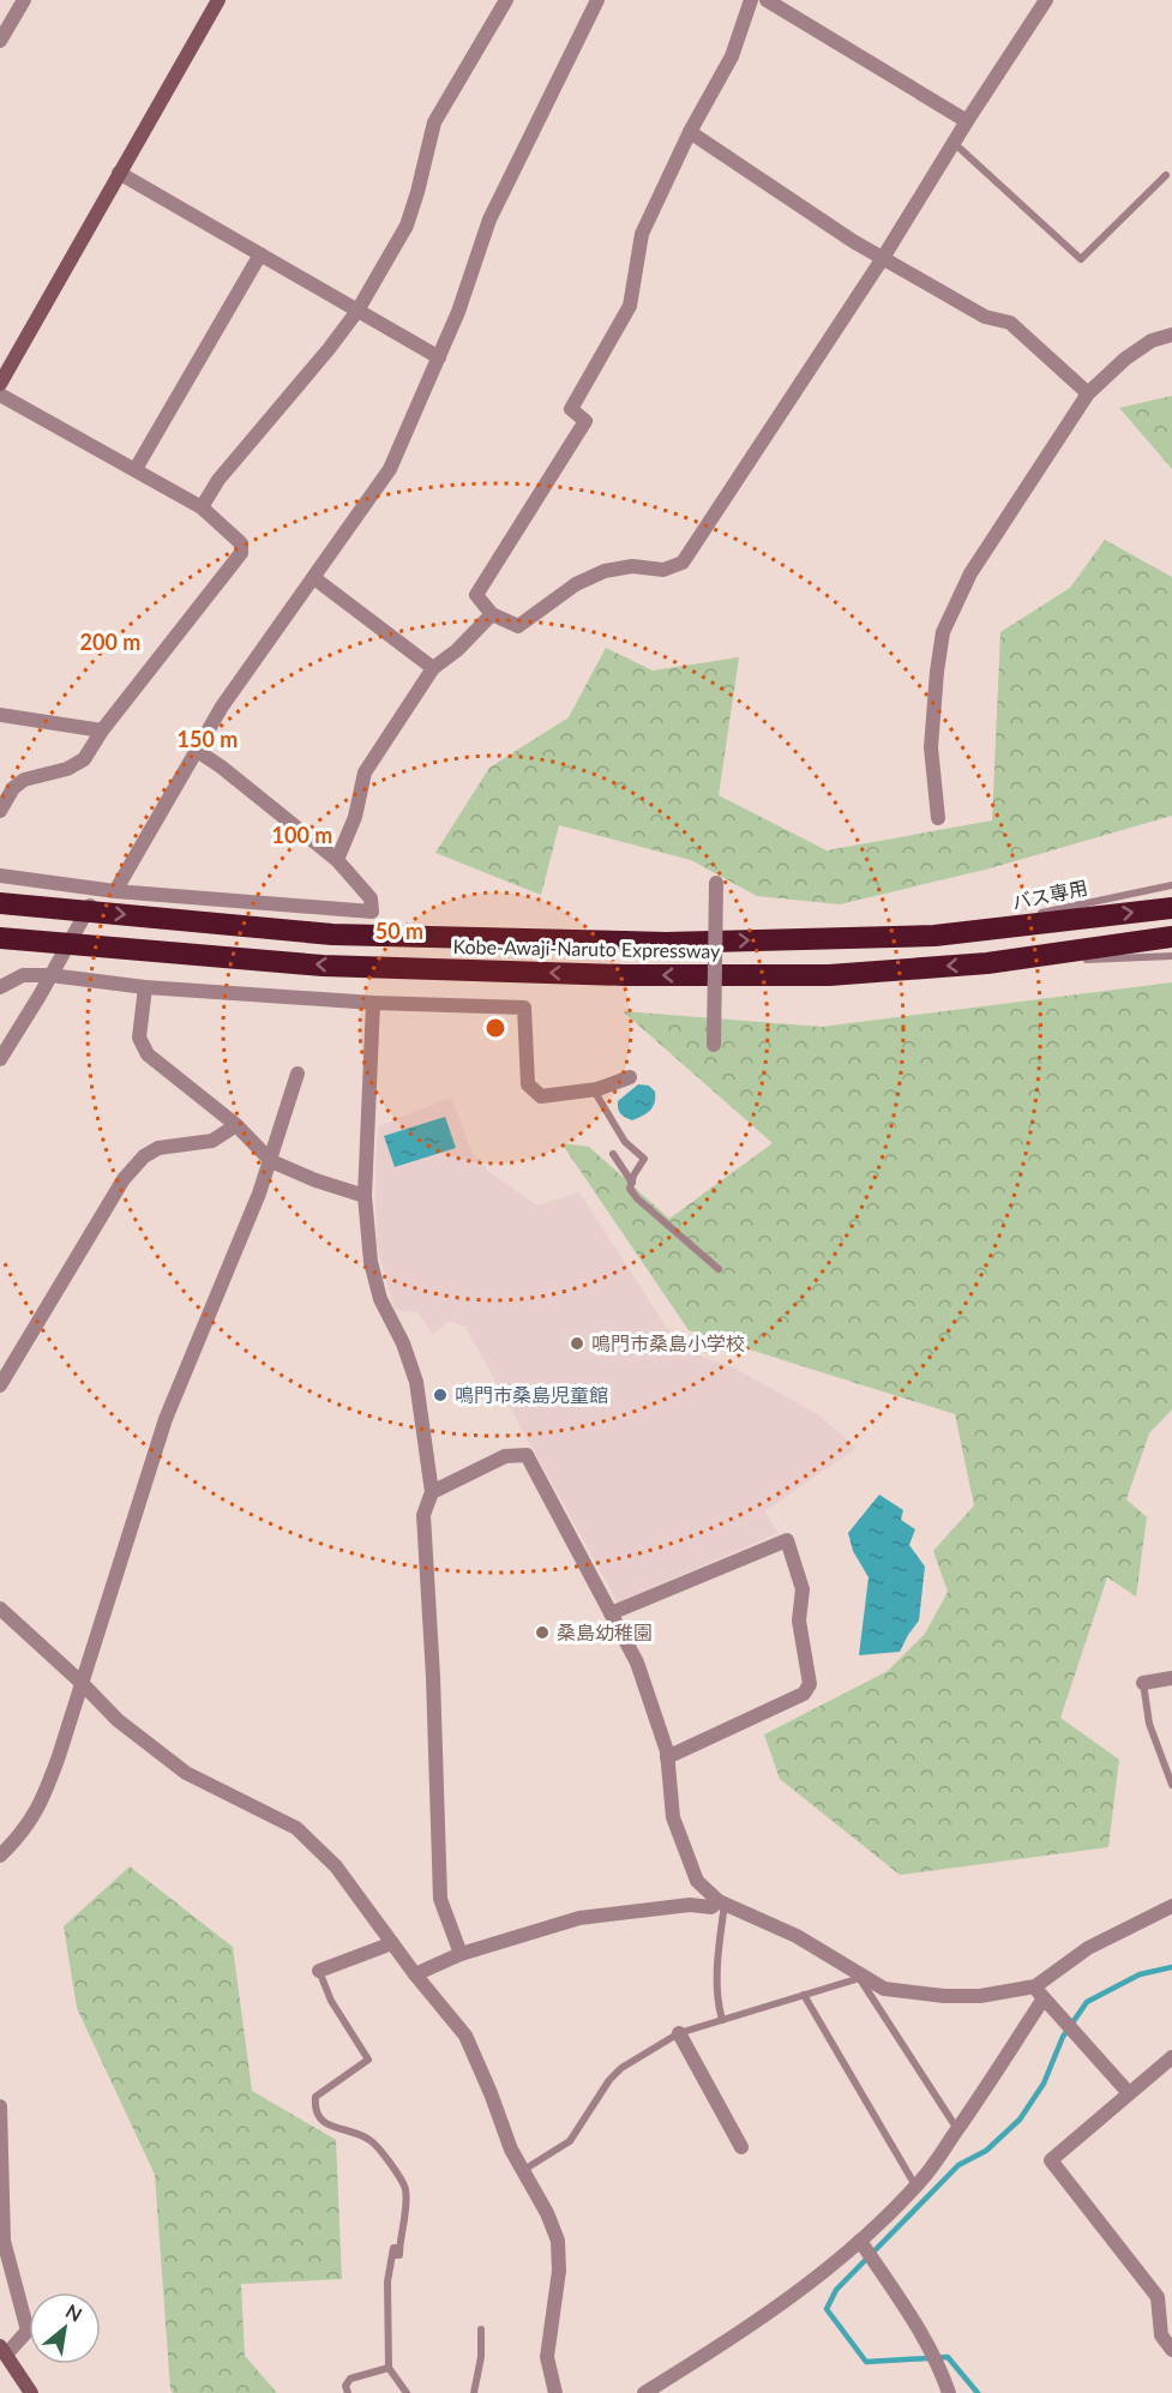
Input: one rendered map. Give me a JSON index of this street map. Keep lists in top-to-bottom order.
{
  "streets": {
    "highway": ["Kobe-Awaji-Naruto Expressway"],
    "lane": ["バス専用"]
  },
  "crossings": [
    ["バス専用", "Kobe-Awaji-Naruto Expressway"]
  ],
  "places": ["鳴門市桑島小学校", "鳴門市桑島児童館", "桑島幼稚園"],
  "north": "top right",
  "rings": [
    "200 m",
    "150 m",
    "100 m",
    "50 m"
  ]
}
